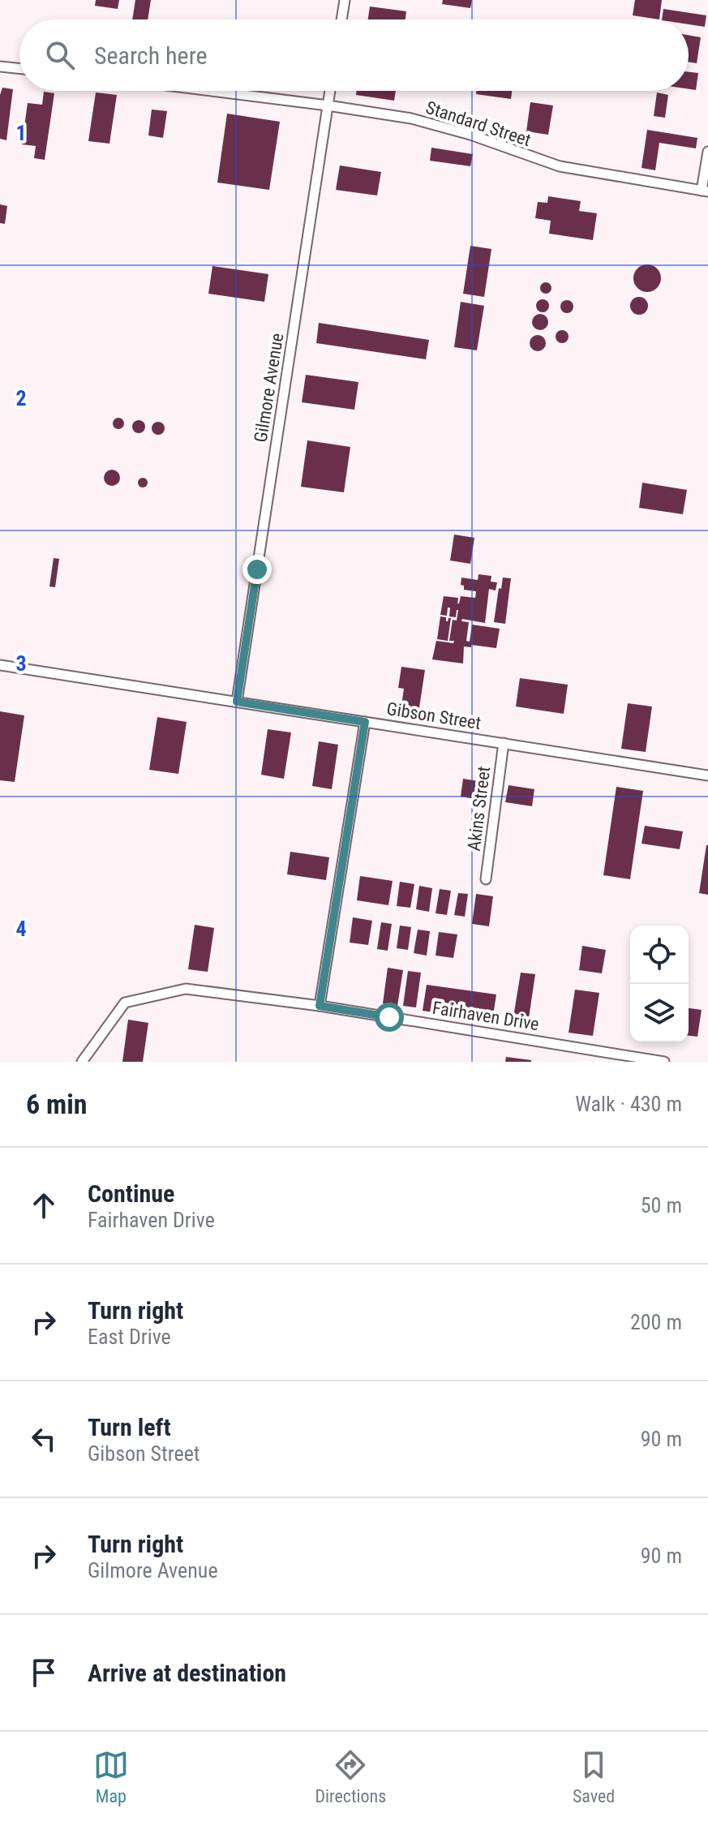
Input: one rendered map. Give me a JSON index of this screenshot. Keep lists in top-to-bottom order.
{
  "streets": {
    "street": [
      "Standard Street",
      "Gilmore Avenue",
      "Gibson Street",
      "Akins Street",
      "Fairhaven Drive"
    ]
  },
  "crossings": [
    ["Standard Street", "Gilmore Avenue"],
    ["Gilmore Avenue", "Gibson Street"],
    ["Gibson Street", "Akins Street"]
  ],
  "page": {
    "search": "Search here",
    "heading": ["6 min", "Walk · 430 m"],
    "list": [
      ["Continue", "Fairhaven Drive", "50 m"],
      ["Turn right", "East Drive", "200 m"],
      ["Turn left", "Gibson Street", "90 m"],
      ["Turn right", "Gilmore Avenue", "90 m"],
      "Arrive at destination"
    ],
    "nav": ["Map", "Directions", "Saved"]
  },
  "grid": {
    "rows": [
      "1",
      "2",
      "3",
      "4"
    ]
  }
}
